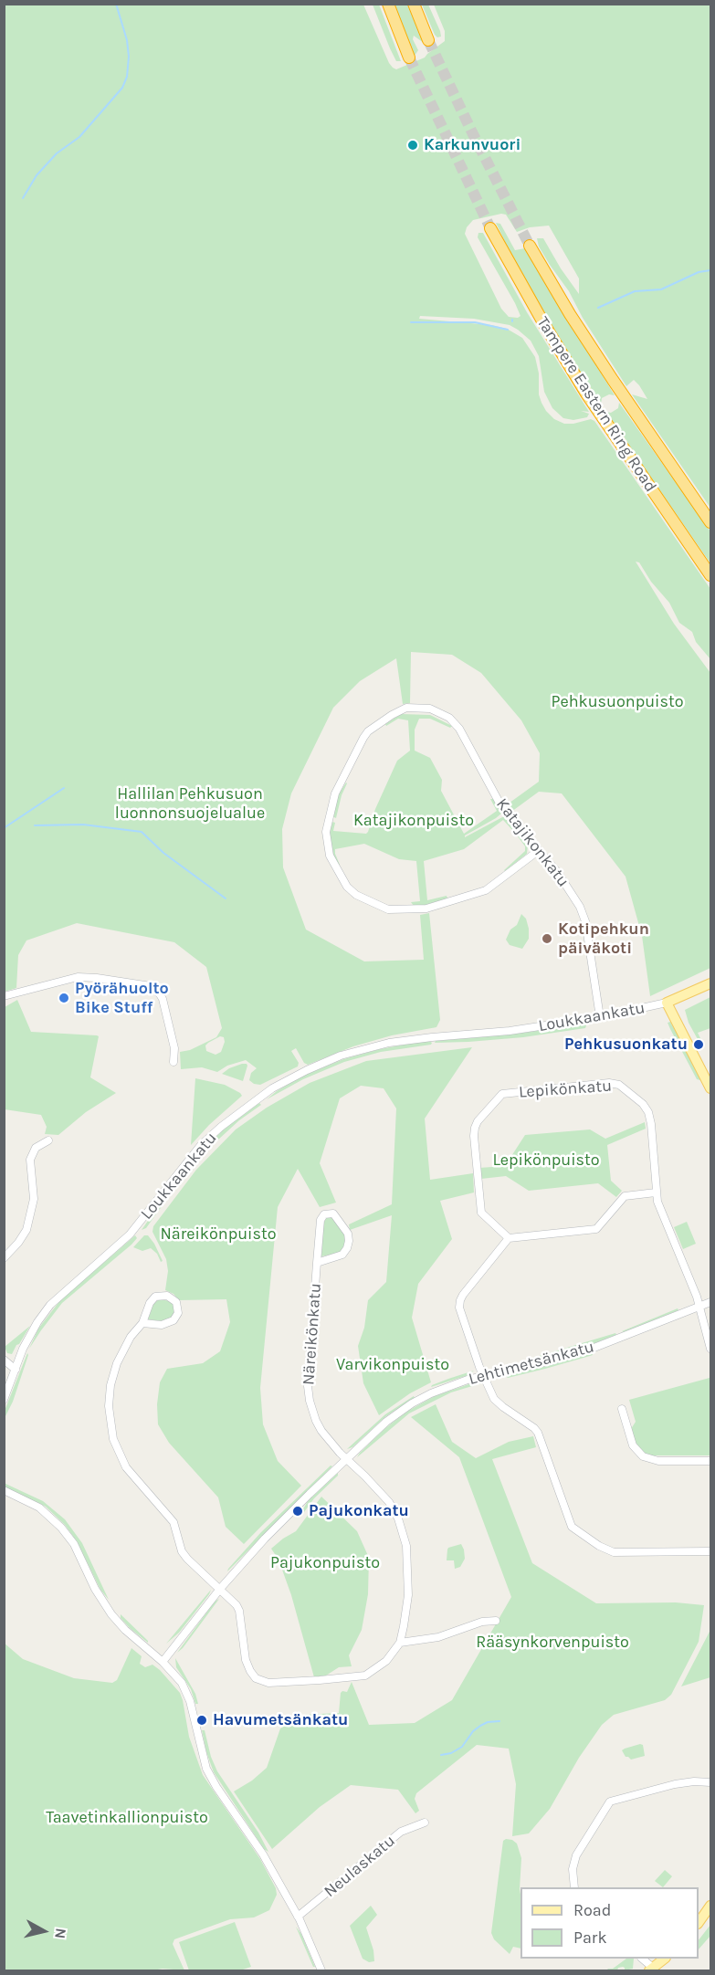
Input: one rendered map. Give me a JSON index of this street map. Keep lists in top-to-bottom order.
{
  "streets": {
    "highway": ["Tampere Eastern Ring Road"],
    "main road": ["Loukkaankatu"],
    "street": [
      "Katajikonkatu",
      "Lepikönkatu",
      "Näreikönkatu",
      "Lehtimetsänkatu",
      "Neulaskatu"
    ]
  },
  "crossings": [
    ["Katajikonkatu", "Loukkaankatu"],
    ["Lepikönkatu", "Lehtimetsänkatu"],
    ["Näreikönkatu", "Lehtimetsänkatu"]
  ],
  "parks": [
    "Pehkusuonpuisto",
    "Hallilan Pehkusuon luonnonsuojelualue",
    "Katajikonpuisto",
    "Lepikönpuisto",
    "Näreikönpuisto",
    "Varvikonpuisto",
    "Pajukonpuisto",
    "Rääsynkorvenpuisto",
    "Taavetinkallionpuisto"
  ],
  "places": [
    "Karkunvuori",
    "Kotipehkun päiväkoti",
    "Pyörähuolto Bike Stuff",
    "Pehkusuonkatu",
    "Pajukonkatu",
    "Havumetsänkatu"
  ],
  "legend": ["Road", "Park"],
  "north": "right"
}
